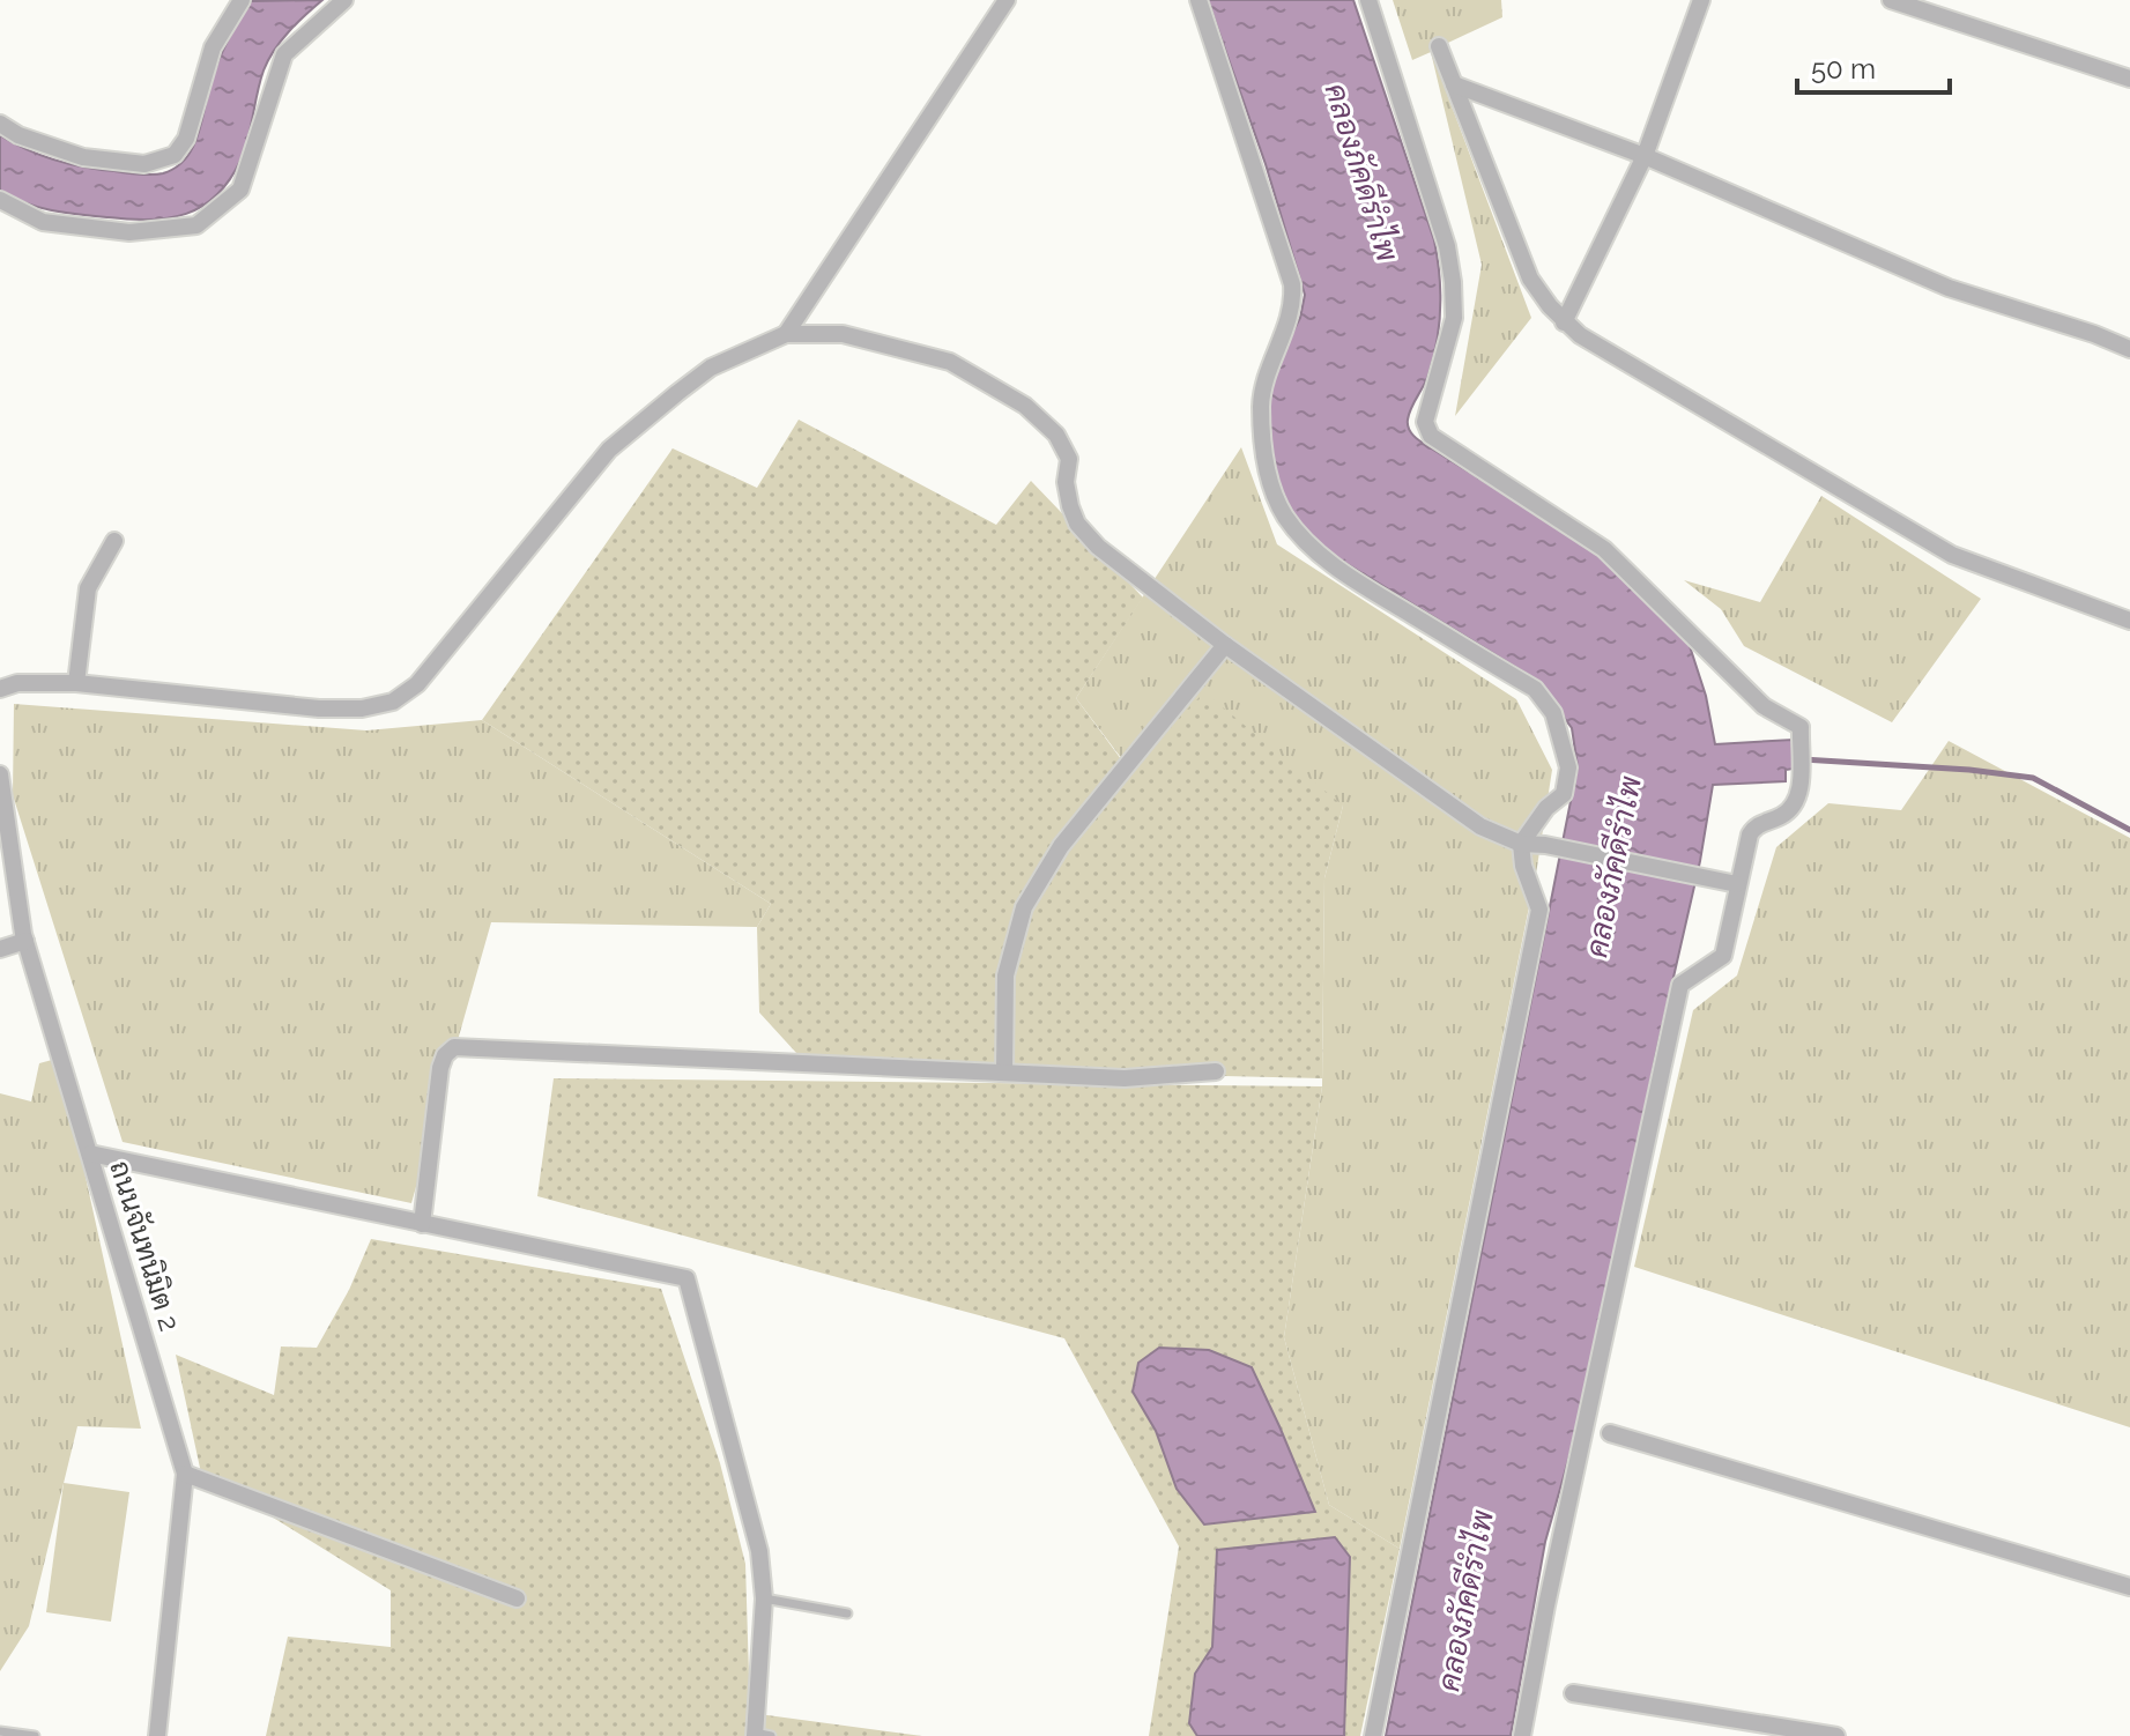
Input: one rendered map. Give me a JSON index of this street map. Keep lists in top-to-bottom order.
{
  "streets": {
    "street": ["ถนนจันทนิมิต 2"]
  },
  "water": ["คลองภัคดีรำไพ"],
  "scale_bar": "50 m"
}
